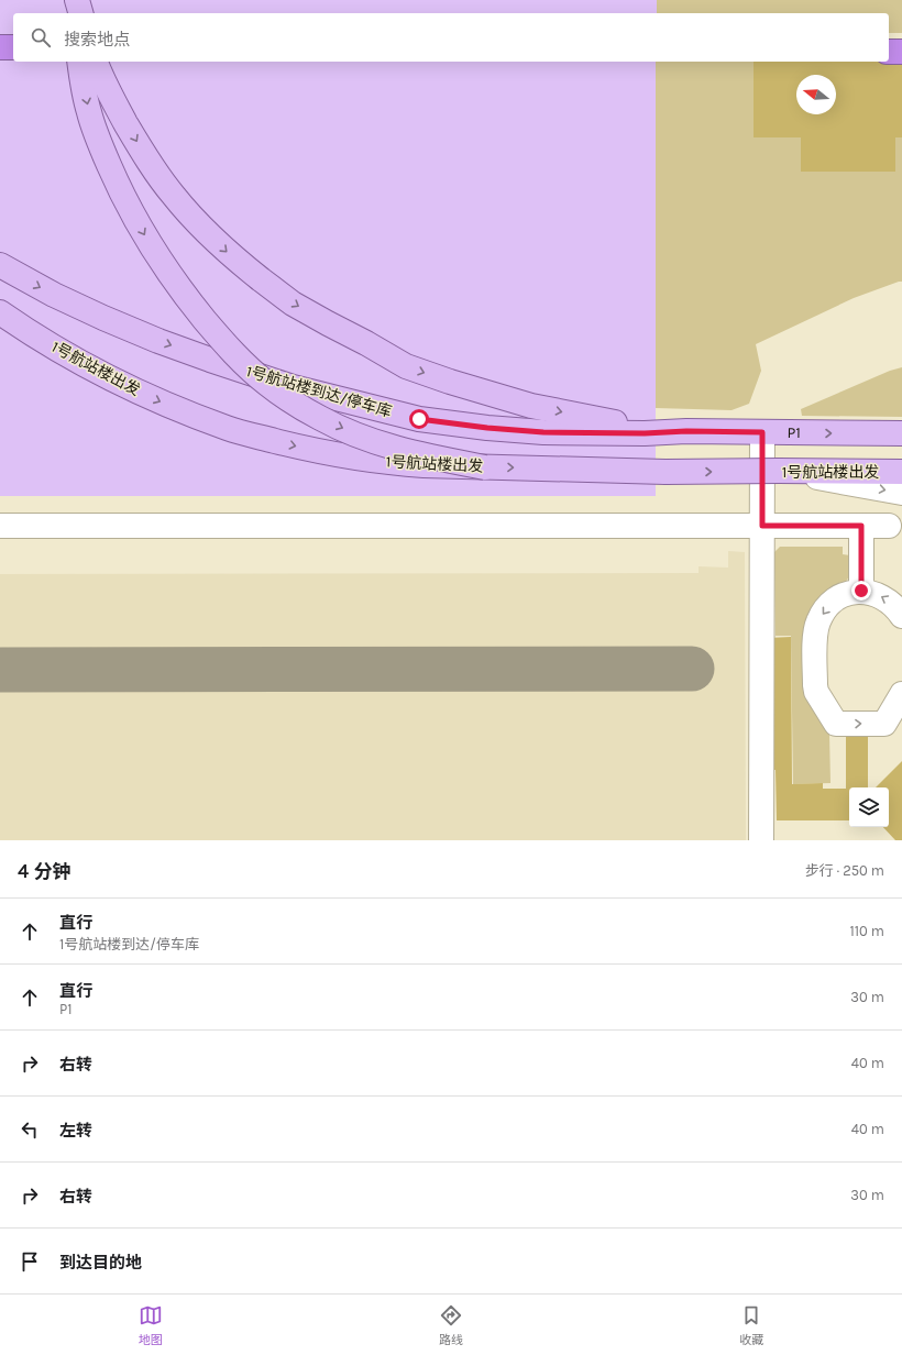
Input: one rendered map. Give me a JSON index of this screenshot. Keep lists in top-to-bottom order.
{
  "streets": {
    "main road": ["1号航站楼出发", "1号航站楼到达/停车库", "P1"]
  },
  "crossings": [
    ["1号航站楼到达/停车库", "P1"]
  ],
  "one_way": ["1号航站楼出发", "1号航站楼到达/停车库", "P1"],
  "north": "left",
  "page": {
    "search": "搜索地点",
    "heading": ["4 分钟", "步行 · 250 m"],
    "list": [
      ["直行", "1号航站楼到达/停车库", "110 m"],
      ["直行", "P1", "30 m"],
      ["右转", "40 m"],
      ["左转", "40 m"],
      ["右转", "30 m"],
      "到达目的地"
    ],
    "nav": ["地图", "路线", "收藏"]
  }
}
